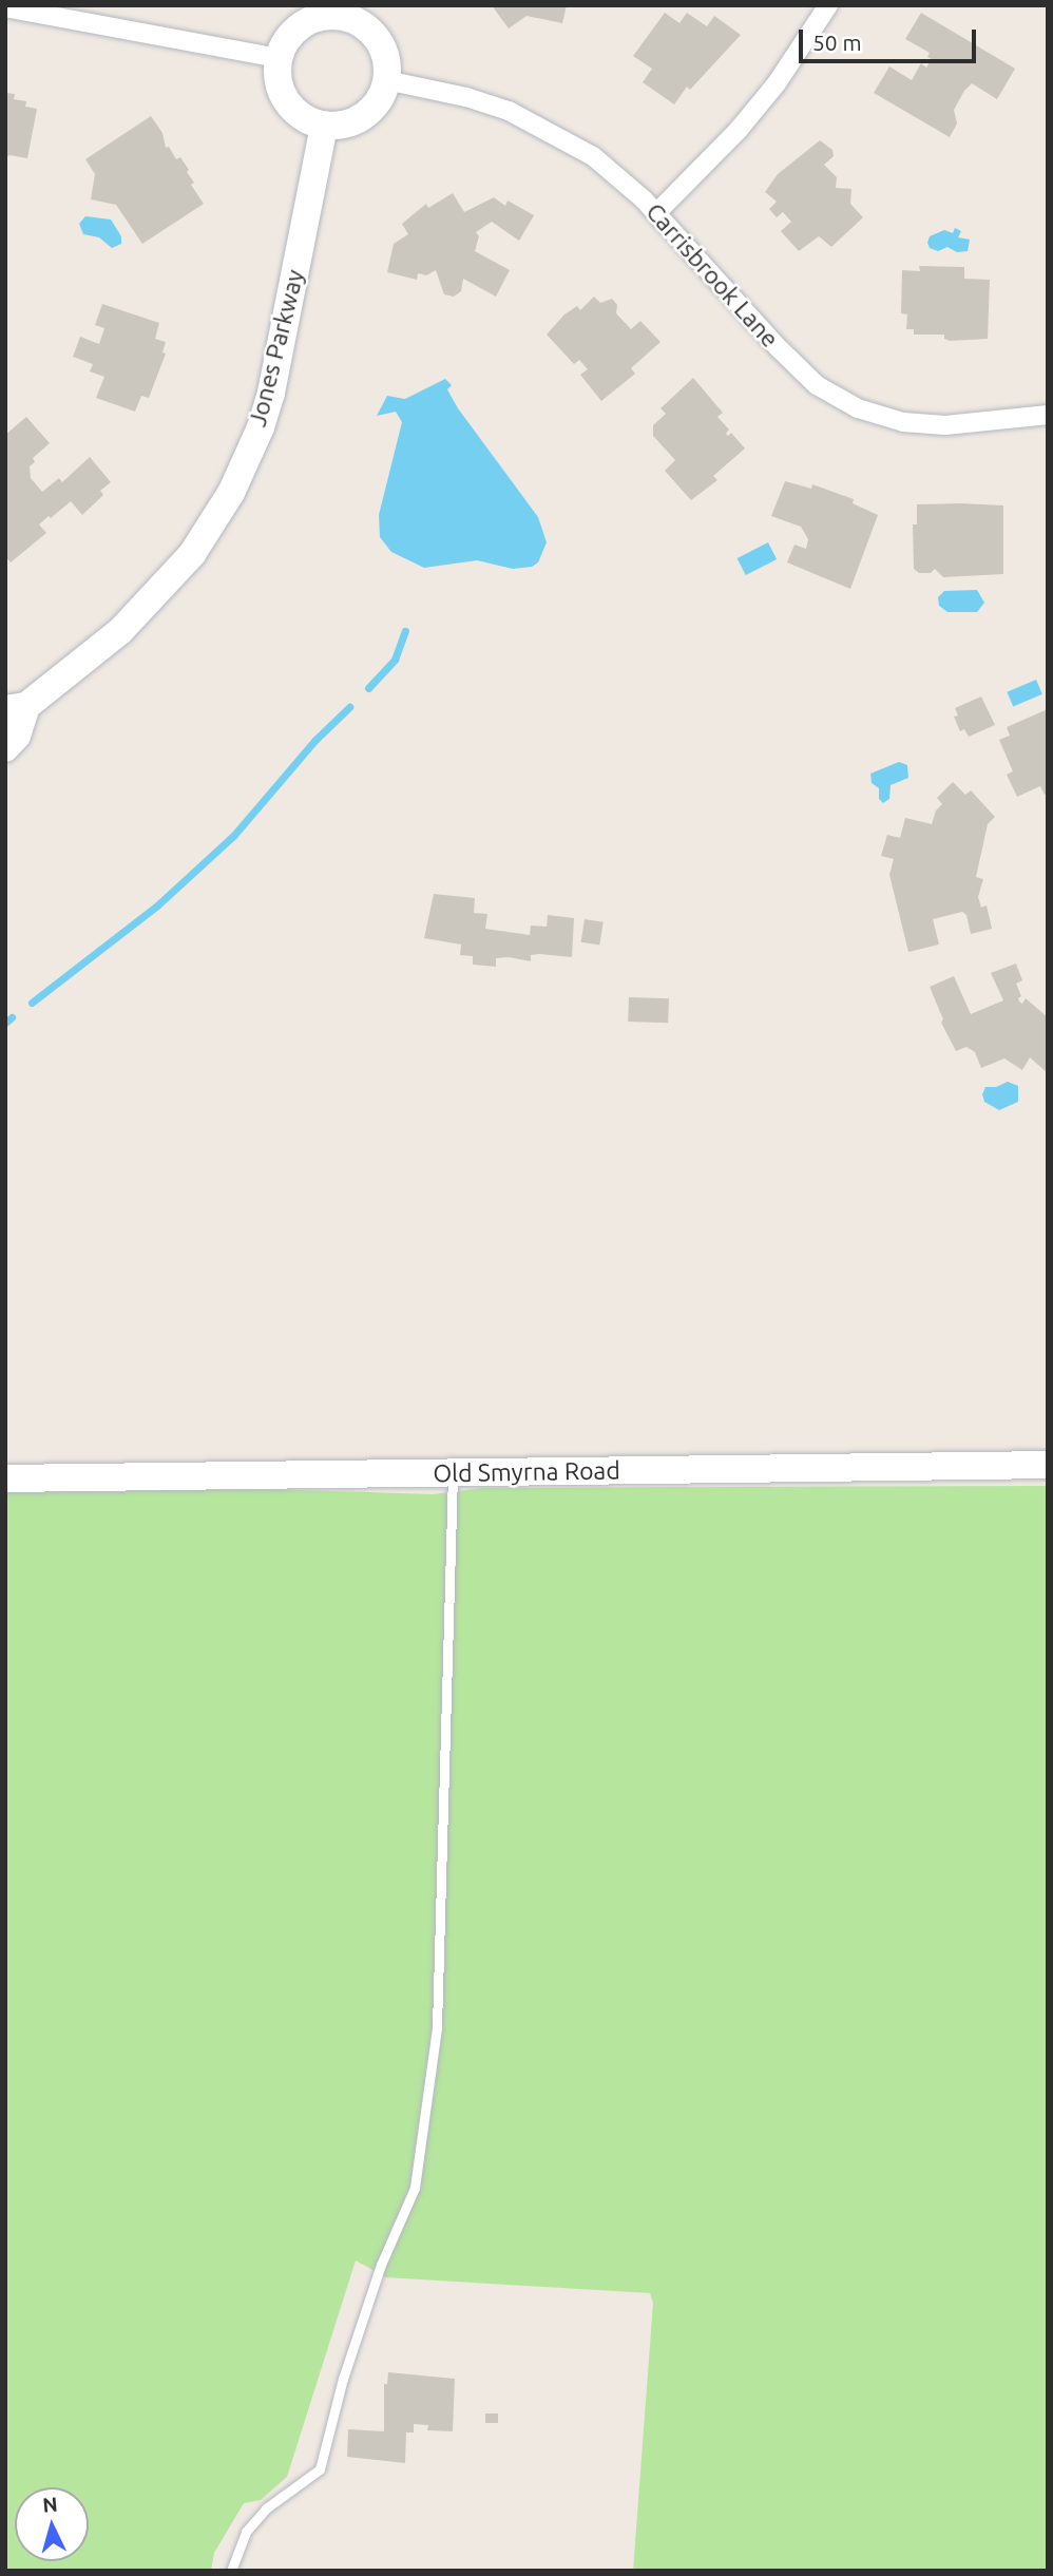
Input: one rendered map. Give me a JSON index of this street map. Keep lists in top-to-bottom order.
{
  "streets": {
    "street": ["Carrisbrook Lane", "Jones Parkway", "Old Smyrna Road"]
  },
  "crossings": [
    ["Carrisbrook Lane", "Jones Parkway"]
  ],
  "scale_bar": "50 m",
  "north": "top"
}
